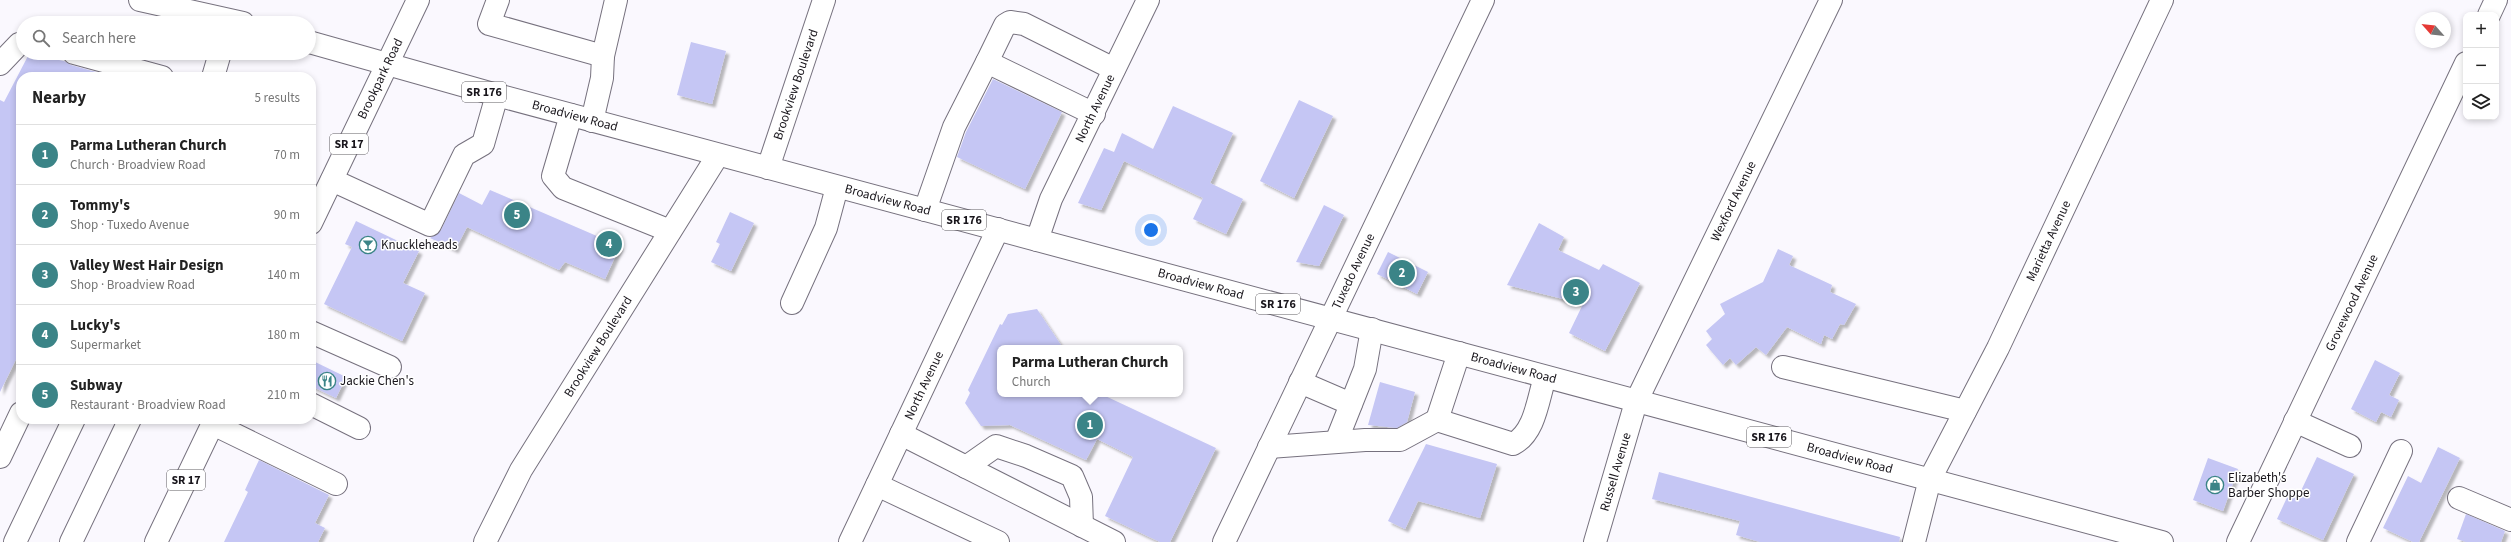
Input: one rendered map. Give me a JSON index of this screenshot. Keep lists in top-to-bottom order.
{
  "streets": {
    "street": [
      "Brookpark Road",
      "Brookview Boulevard",
      "SR 176",
      "North Avenue",
      "Broadview Road",
      "SR 17",
      "Wexford Avenue",
      "Marietta Avenue",
      "Tuxedo Avenue",
      "Grovewood Avenue",
      "Russell Avenue"
    ]
  },
  "crossings": [
    ["Brookpark Road", "Broadview Road"],
    ["Brookview Boulevard", "Broadview Road"],
    ["North Avenue", "Broadview Road"],
    ["Broadview Road", "Wexford Avenue"],
    ["Broadview Road", "Marietta Avenue"],
    ["Broadview Road", "Tuxedo Avenue"],
    ["Broadview Road", "Russell Avenue"],
    ["Wexford Avenue", "Russell Avenue"]
  ],
  "places": {
    "bar": ["Knuckleheads"],
    "restaurant": ["Jackie Chen's"],
    "shop": ["Elizabeth's Barber Shoppe"]
  },
  "north": "top left",
  "page": {
    "map_buttons": ["+", "−"],
    "search": "Search here",
    "heading": ["Nearby", "5 results"],
    "list": [
      {
        "mark": "1",
        "name": "Parma Lutheran Church",
        "note": "Church · Broadview Road",
        "value": "70 m"
      },
      {
        "mark": "2",
        "name": "Tommy's",
        "note": "Shop · Tuxedo Avenue",
        "value": "90 m"
      },
      {
        "mark": "3",
        "name": "Valley West Hair Design",
        "note": "Shop · Broadview Road",
        "value": "140 m"
      },
      {
        "mark": "4",
        "name": "Lucky's",
        "note": "Supermarket",
        "value": "180 m"
      },
      {
        "mark": "5",
        "name": "Subway",
        "note": "Restaurant · Broadview Road",
        "value": "210 m"
      }
    ],
    "pins": [
      "5",
      "4",
      "2",
      "3",
      "1"
    ],
    "popup": ["Parma Lutheran Church", "Church"]
  }
}
